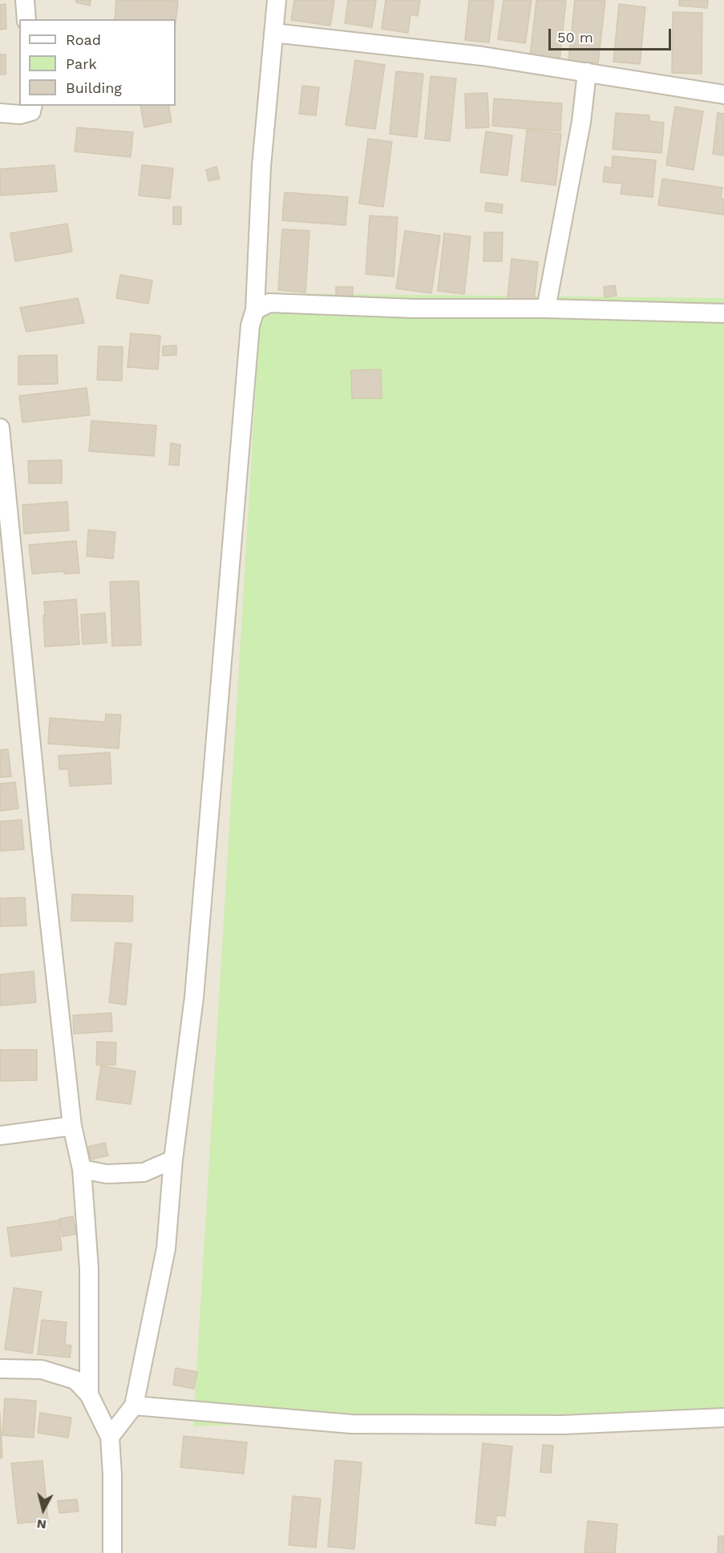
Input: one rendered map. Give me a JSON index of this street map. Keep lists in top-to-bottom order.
{
  "legend": ["Road", "Park", "Building"],
  "scale_bar": "50 m",
  "north": "bottom"
}
